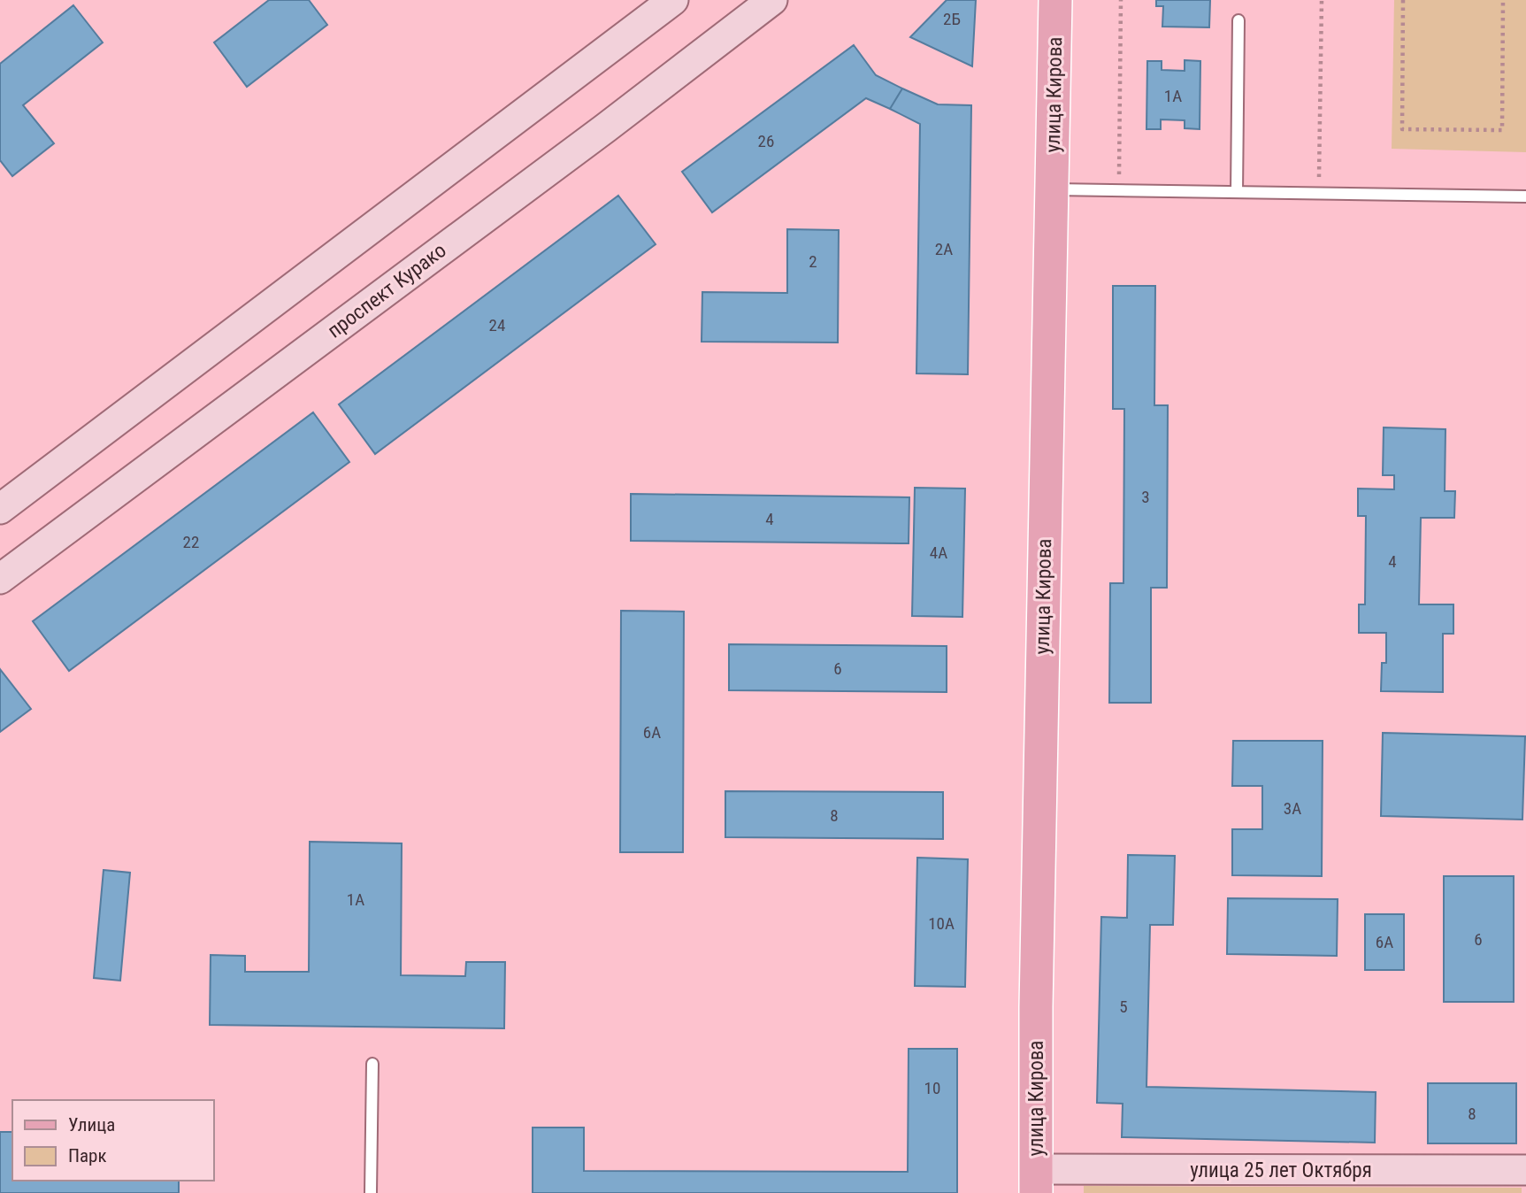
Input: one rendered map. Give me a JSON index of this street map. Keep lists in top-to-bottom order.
{
  "streets": {
    "main road": ["улица Кирова", "проспект Курако", "улица 25 лет Октября"]
  },
  "crossings": [
    ["улица Кирова", "улица 25 лет Октября"]
  ],
  "house_numbers": [
    "2Б",
    "1А",
    "26",
    "2А",
    "2",
    "24",
    "3",
    "4",
    "22",
    "4А",
    "4",
    "6",
    "6А",
    "3А",
    "8",
    "1А",
    "10А",
    "6",
    "6А",
    "5",
    "10",
    "8"
  ],
  "legend": ["Улица", "Парк"]
}
